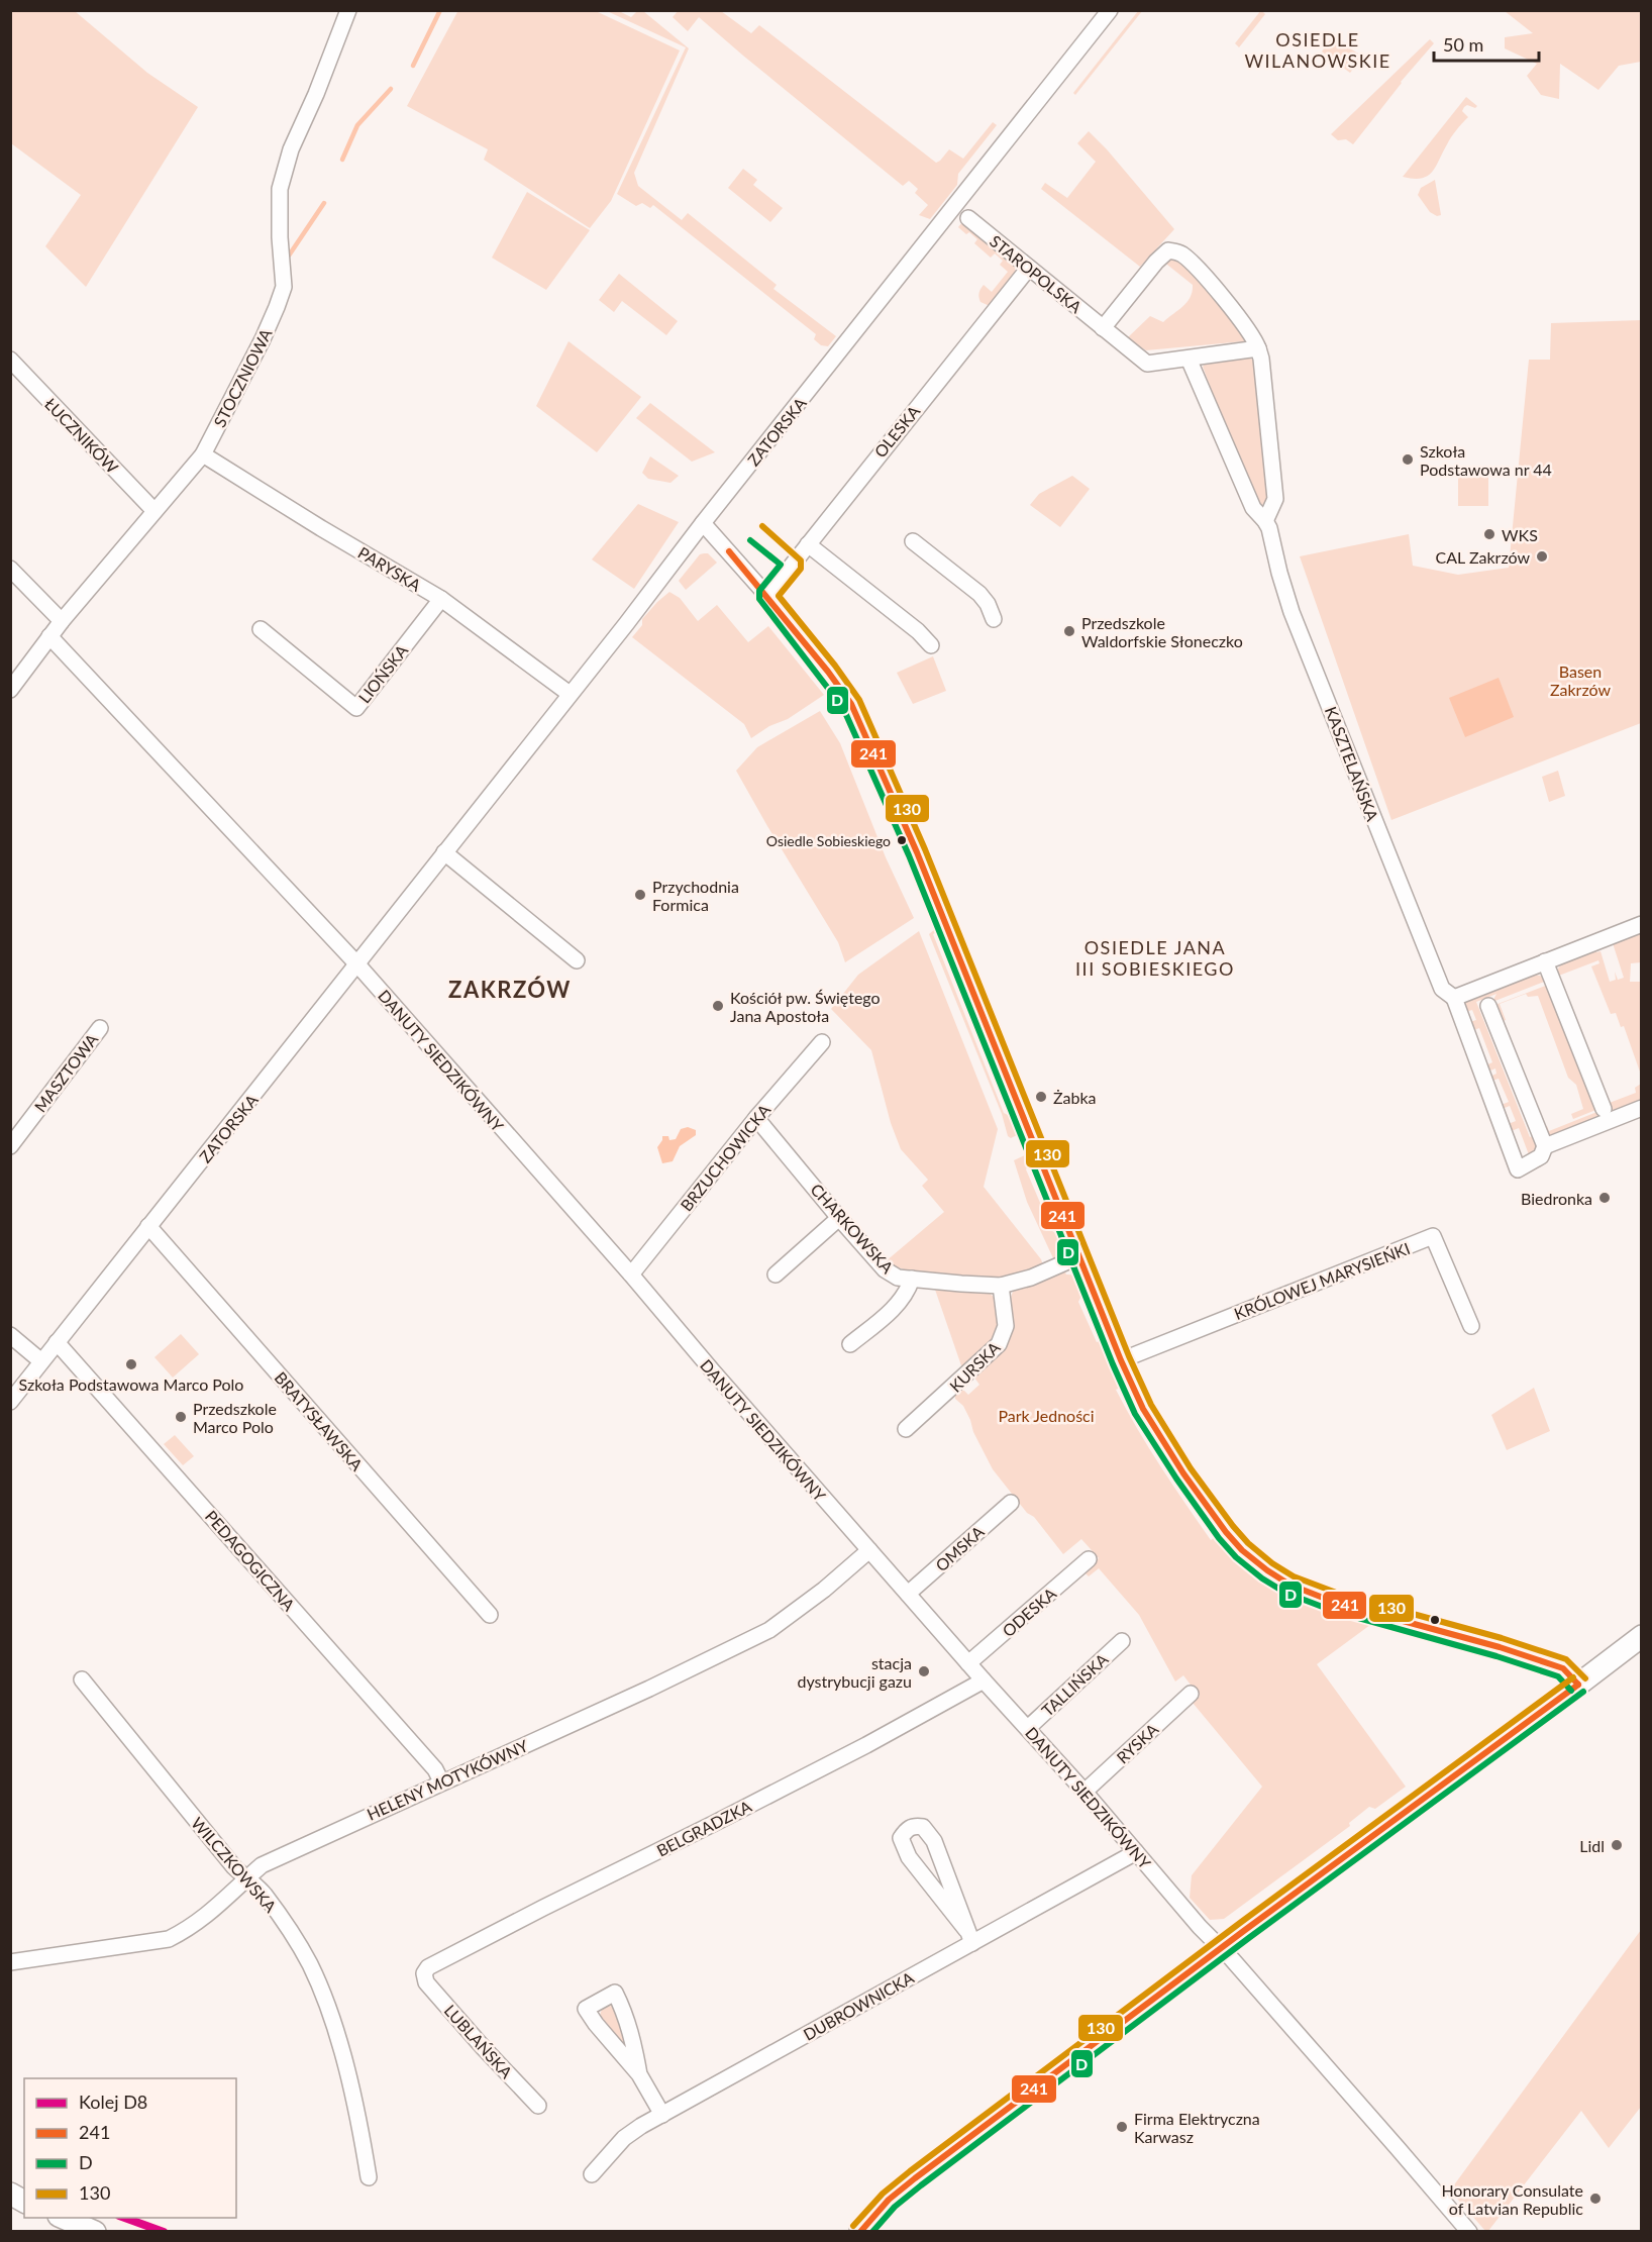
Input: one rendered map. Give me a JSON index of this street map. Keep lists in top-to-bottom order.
{
  "streets": {
    "street": [
      "STAROPOLSKA",
      "STOCZNIOWA",
      "ZATORSKA",
      "OLESKA",
      "ŁUCZNIKÓW",
      "PARYSKA",
      "LIOŃSKA",
      "KASZTELAŃSKA",
      "DANUTY SIEDZIKÓWNY",
      "MASZTOWA",
      "BRZUCHOWICKA",
      "CHARKOWSKA",
      "KRÓLOWEJ MARYSIEŃKI",
      "KURSKA",
      "BRATYSŁAWSKA",
      "OMSKA",
      "PEDAGOGICZNA",
      "ODESKA",
      "TALLIŃSKA",
      "RYSKA",
      "HELENY MOTYKÓWNY",
      "BELGRADZKA",
      "WILCZKOWSKA",
      "DUBROWNICKA",
      "LUBLAŃSKA"
    ]
  },
  "crossings": [
    ["STAROPOLSKA", "OLESKA"],
    ["STAROPOLSKA", "KASZTELAŃSKA"],
    ["STOCZNIOWA", "ŁUCZNIKÓW"],
    ["STOCZNIOWA", "PARYSKA"],
    ["STOCZNIOWA", "DANUTY SIEDZIKÓWNY"],
    ["ZATORSKA", "PARYSKA"],
    ["ZATORSKA", "DANUTY SIEDZIKÓWNY"],
    ["ZATORSKA", "BRATYSŁAWSKA"],
    ["ZATORSKA", "PEDAGOGICZNA"],
    ["PARYSKA", "LIOŃSKA"],
    ["DANUTY SIEDZIKÓWNY", "BRZUCHOWICKA"],
    ["DANUTY SIEDZIKÓWNY", "OMSKA"],
    ["DANUTY SIEDZIKÓWNY", "ODESKA"],
    ["DANUTY SIEDZIKÓWNY", "TALLIŃSKA"],
    ["DANUTY SIEDZIKÓWNY", "RYSKA"],
    ["DANUTY SIEDZIKÓWNY", "HELENY MOTYKÓWNY"],
    ["DANUTY SIEDZIKÓWNY", "BELGRADZKA"],
    ["DANUTY SIEDZIKÓWNY", "DUBROWNICKA"],
    ["BRZUCHOWICKA", "CHARKOWSKA"],
    ["CHARKOWSKA", "KURSKA"],
    ["PEDAGOGICZNA", "HELENY MOTYKÓWNY"],
    ["HELENY MOTYKÓWNY", "WILCZKOWSKA"],
    ["BELGRADZKA", "LUBLAŃSKA"]
  ],
  "districts": ["OSIEDLE WILANOWSKIE", "OSIEDLE JANA III SOBIESKIEGO", "ZAKRZÓW"],
  "parks": ["Basen Zakrzów", "Park Jedności"],
  "places": [
    "Szkoła Podstawowa nr 44",
    "WKS",
    "CAL Zakrzów",
    "Przedszkole Waldorfskie Słoneczko",
    "Osiedle Sobieskiego",
    "Przychodnia Formica",
    "Kościół pw. Świętego Jana Apostoła",
    "Żabka",
    "Biedronka",
    "Szkoła Podstawowa Marco Polo",
    "Przedszkole Marco Polo",
    "stacja dystrybucji gazu",
    "Lidl",
    "Firma Elektryczna Karwasz",
    "Honorary Consulate of Latvian Republic"
  ],
  "lines": [
    "transit line 130",
    "transit line D",
    "transit line 241",
    "rail line D8"
  ],
  "legend": [
    "Kolej D8",
    "241",
    "D",
    "130"
  ],
  "scale_bar": "50 m"
}
